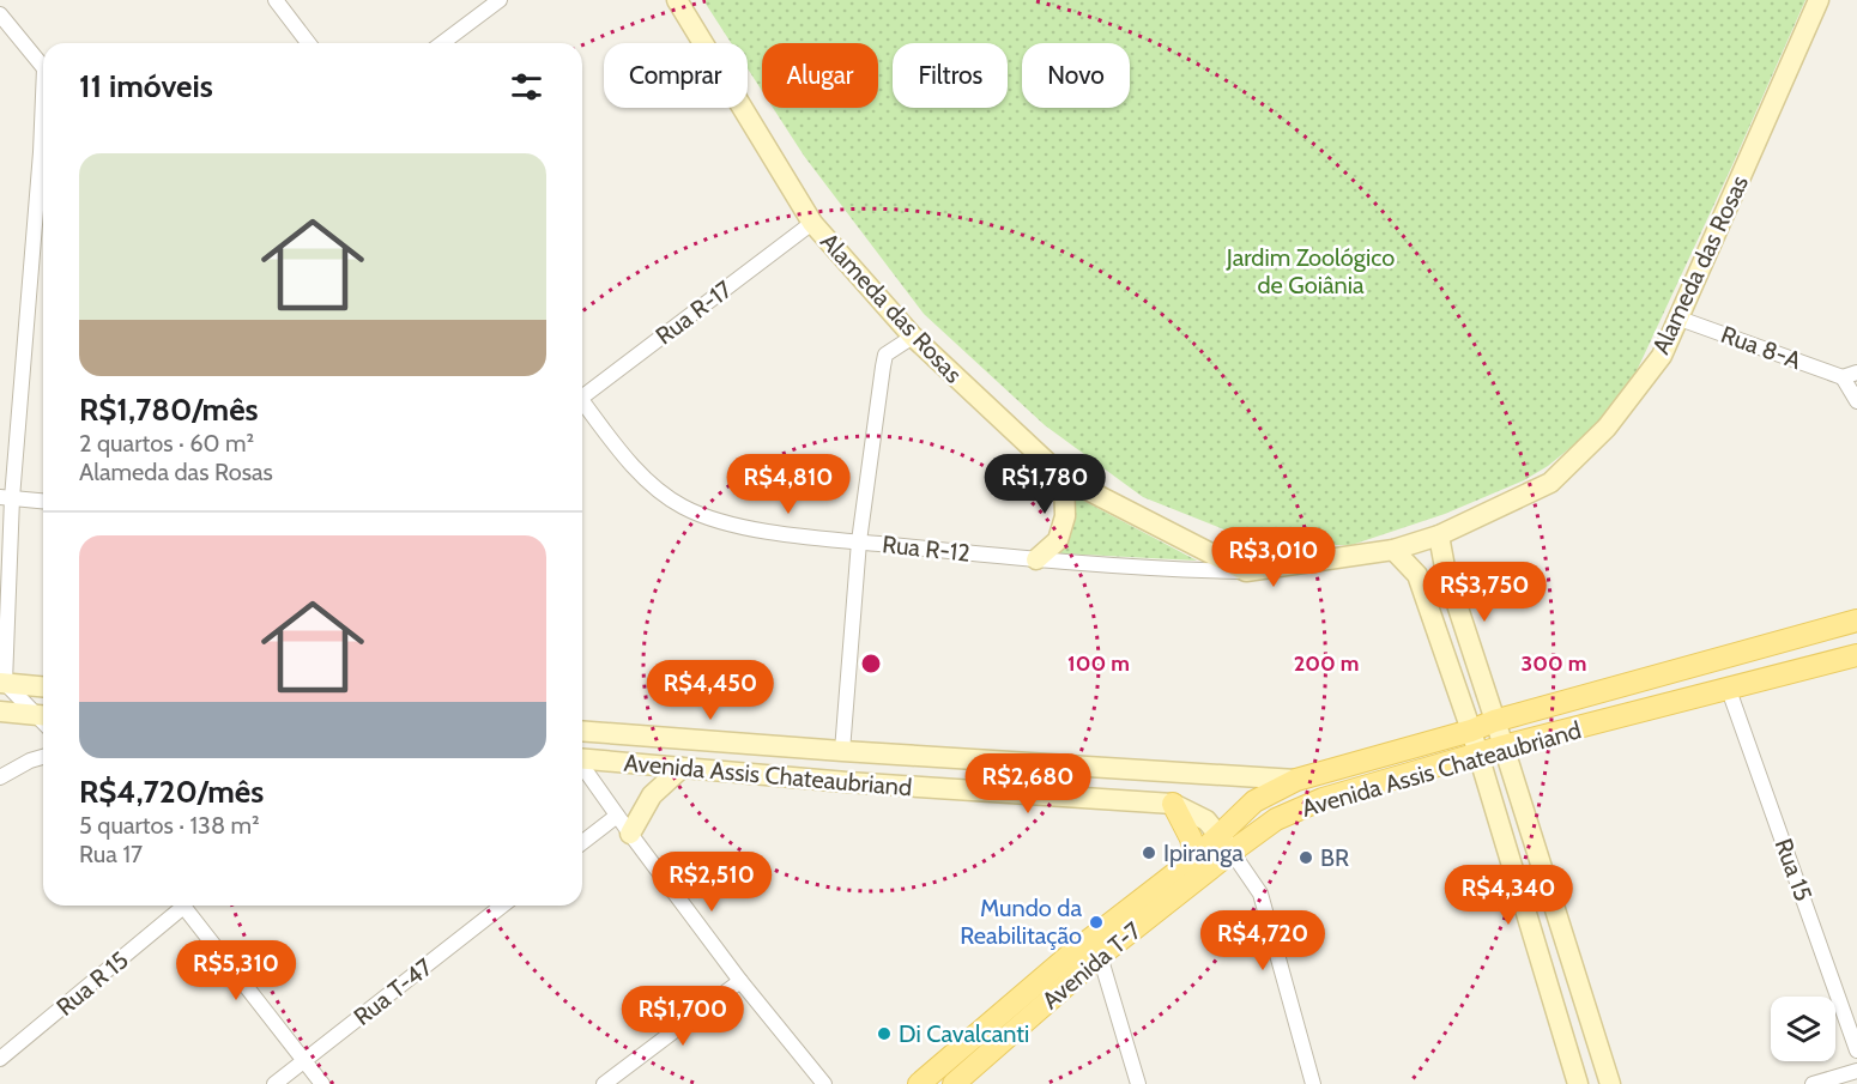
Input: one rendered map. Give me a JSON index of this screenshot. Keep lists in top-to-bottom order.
{
  "streets": {
    "main road": ["Alameda das Rosas", "Avenida Assis Chateaubriand", "Avenida T-7"],
    "street": [
      "Rua R-17",
      "Rua 8-A",
      "Rua R-12",
      "Rua 15",
      "Rua R 15",
      "Rua T-47"
    ]
  },
  "crossings": [
    ["Alameda das Rosas", "Rua R-17"],
    ["Alameda das Rosas", "Rua 8-A"],
    ["Alameda das Rosas", "Rua R-12"],
    ["Avenida Assis Chateaubriand", "Rua 15"],
    ["Avenida Assis Chateaubriand", "Avenida T-7"]
  ],
  "parks": ["Jardim Zoológico de Goiânia"],
  "places": [
    "Ipiranga",
    "BR",
    "Mundo da Reabilitação",
    "Di Cavalcanti"
  ],
  "page": {
    "chip": [
      "Comprar",
      "Alugar",
      "Filtros",
      "Novo"
    ],
    "heading": "11 imóveis",
    "list": [
      {
        "name": "R$1,780/mês",
        "note": "2 quartos · 60 m² · Alameda das Rosas"
      },
      {
        "name": "R$4,720/mês",
        "note": "5 quartos · 138 m² · Rua 17"
      }
    ],
    "price": [
      "R$4,810",
      "R$1,780",
      "R$3,010",
      "R$3,750",
      "R$4,450",
      "R$2,680",
      "R$2,510",
      "R$4,340",
      "R$4,720",
      "R$5,310",
      "R$1,700"
    ]
  },
  "rings": ["100 m", "200 m", "300 m"]
}
